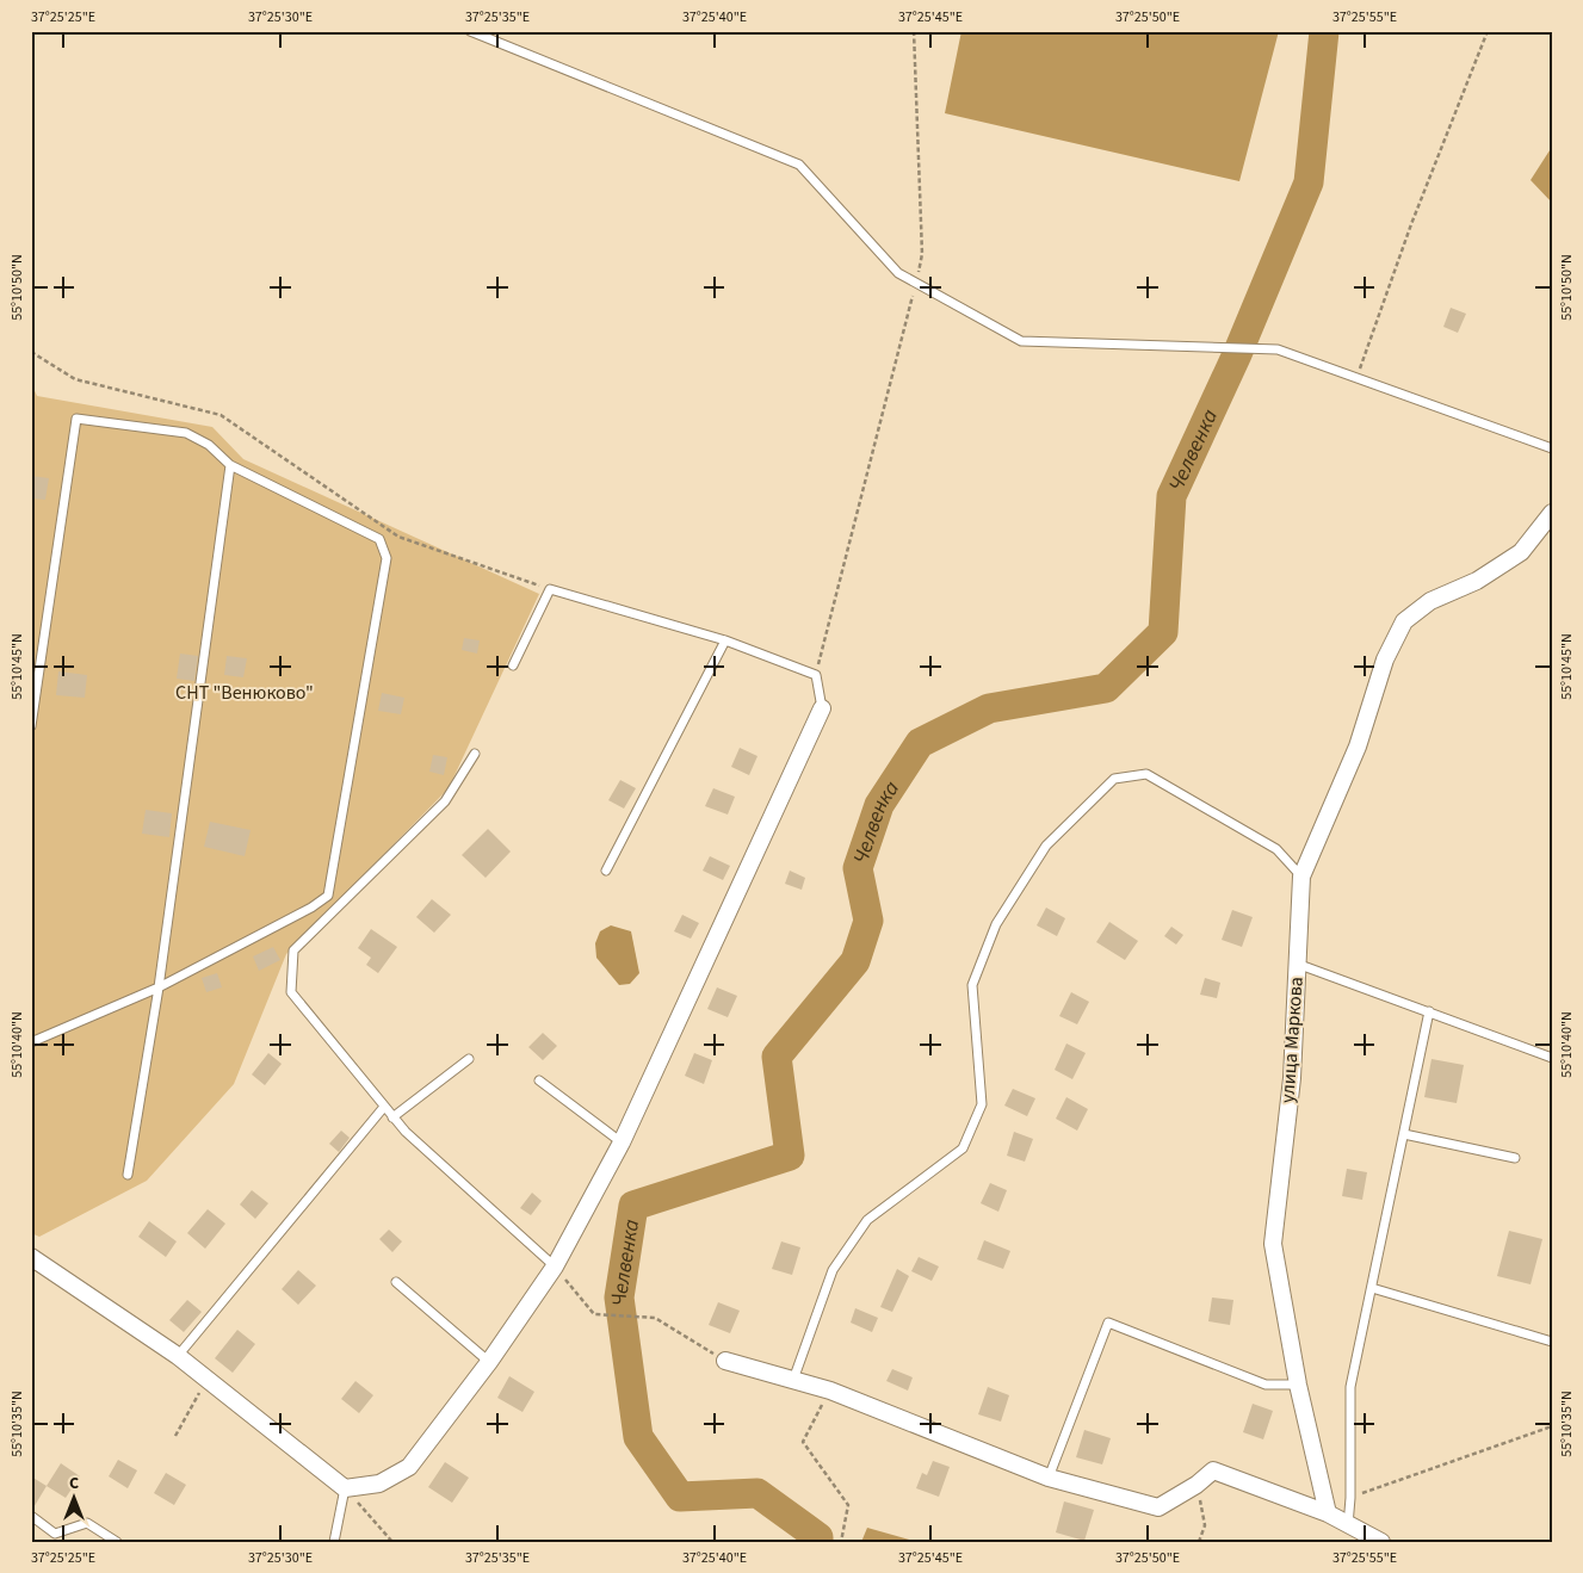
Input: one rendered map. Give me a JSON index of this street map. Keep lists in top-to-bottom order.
{
  "streets": {
    "street": ["улица Маркова"]
  },
  "water": ["Челвенка"],
  "parks": ["СНТ \"Венюково\""],
  "north": "top",
  "coordinates": [
    "37°25'25\"E",
    "37°25'30\"E",
    "37°25'35\"E",
    "37°25'40\"E",
    "37°25'45\"E",
    "37°25'50\"E",
    "37°25'55\"E",
    "55°10'50\"N",
    "55°10'45\"N",
    "55°10'40\"N",
    "55°10'35\"N"
  ]
}
